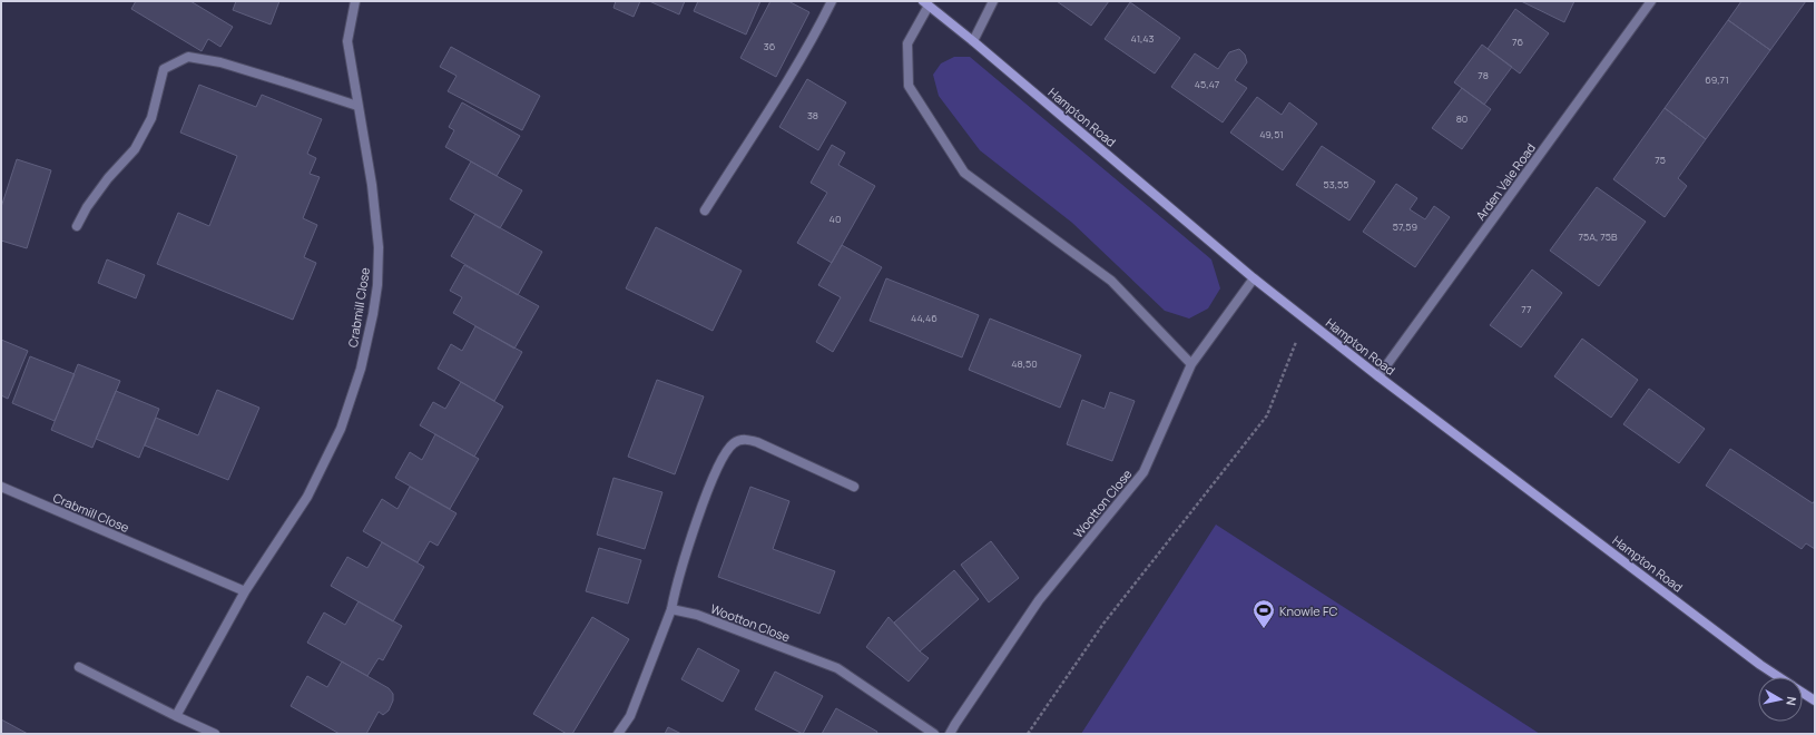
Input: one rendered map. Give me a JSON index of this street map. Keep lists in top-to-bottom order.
{
  "streets": {
    "street": [
      "Hampton Road",
      "Arden Vale Road",
      "Crabmill Close",
      "Wootton Close"
    ]
  },
  "crossings": [
    ["Hampton Road", "Arden Vale Road"],
    ["Hampton Road", "Wootton Close"]
  ],
  "places": {
    "sports": ["Knowle FC"]
  },
  "house_numbers": [
    "41,43",
    "76",
    "36",
    "78",
    "69,71",
    "45,47",
    "38",
    "80",
    "49,51",
    "75",
    "53,55",
    "40",
    "57,59",
    "75A, 75B",
    "77",
    "44,46",
    "48,50"
  ],
  "north": "right"
}
